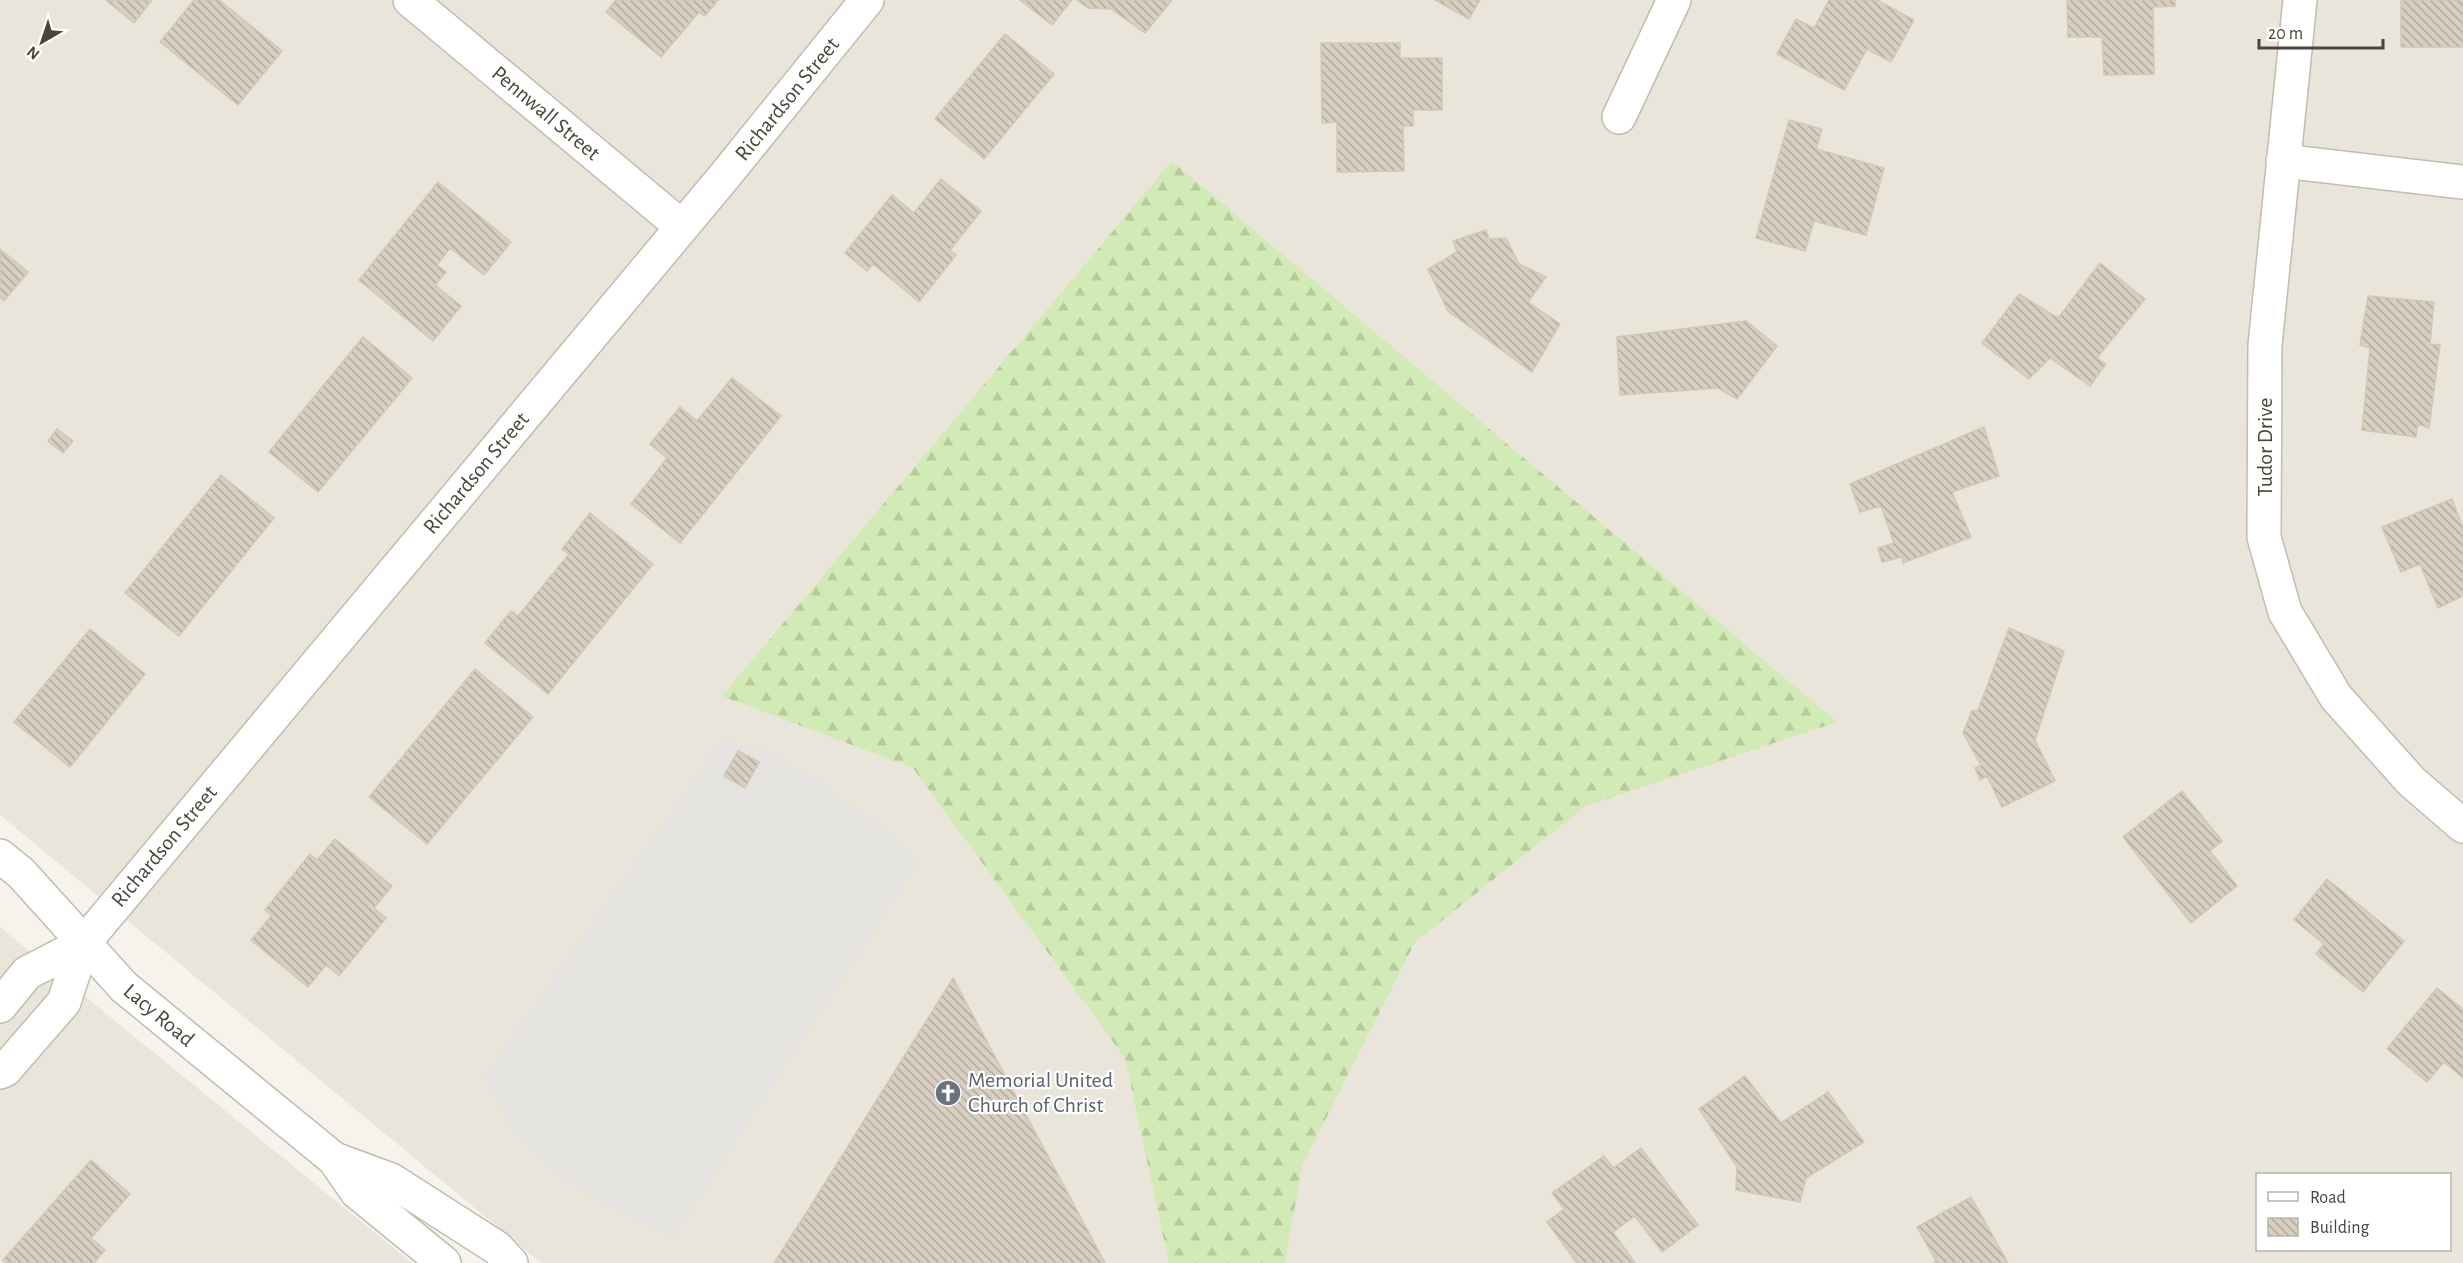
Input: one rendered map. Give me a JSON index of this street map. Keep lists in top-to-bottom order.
{
  "streets": {
    "street": [
      "Richardson Street",
      "Pennwall Street",
      "Tudor Drive",
      "Lacy Road"
    ]
  },
  "crossings": [
    ["Richardson Street", "Pennwall Street"],
    ["Richardson Street", "Lacy Road"]
  ],
  "places": {
    "church": ["Memorial United Church of Christ"]
  },
  "legend": ["Road", "Building"],
  "scale_bar": "20 m",
  "north": "bottom left"
}
